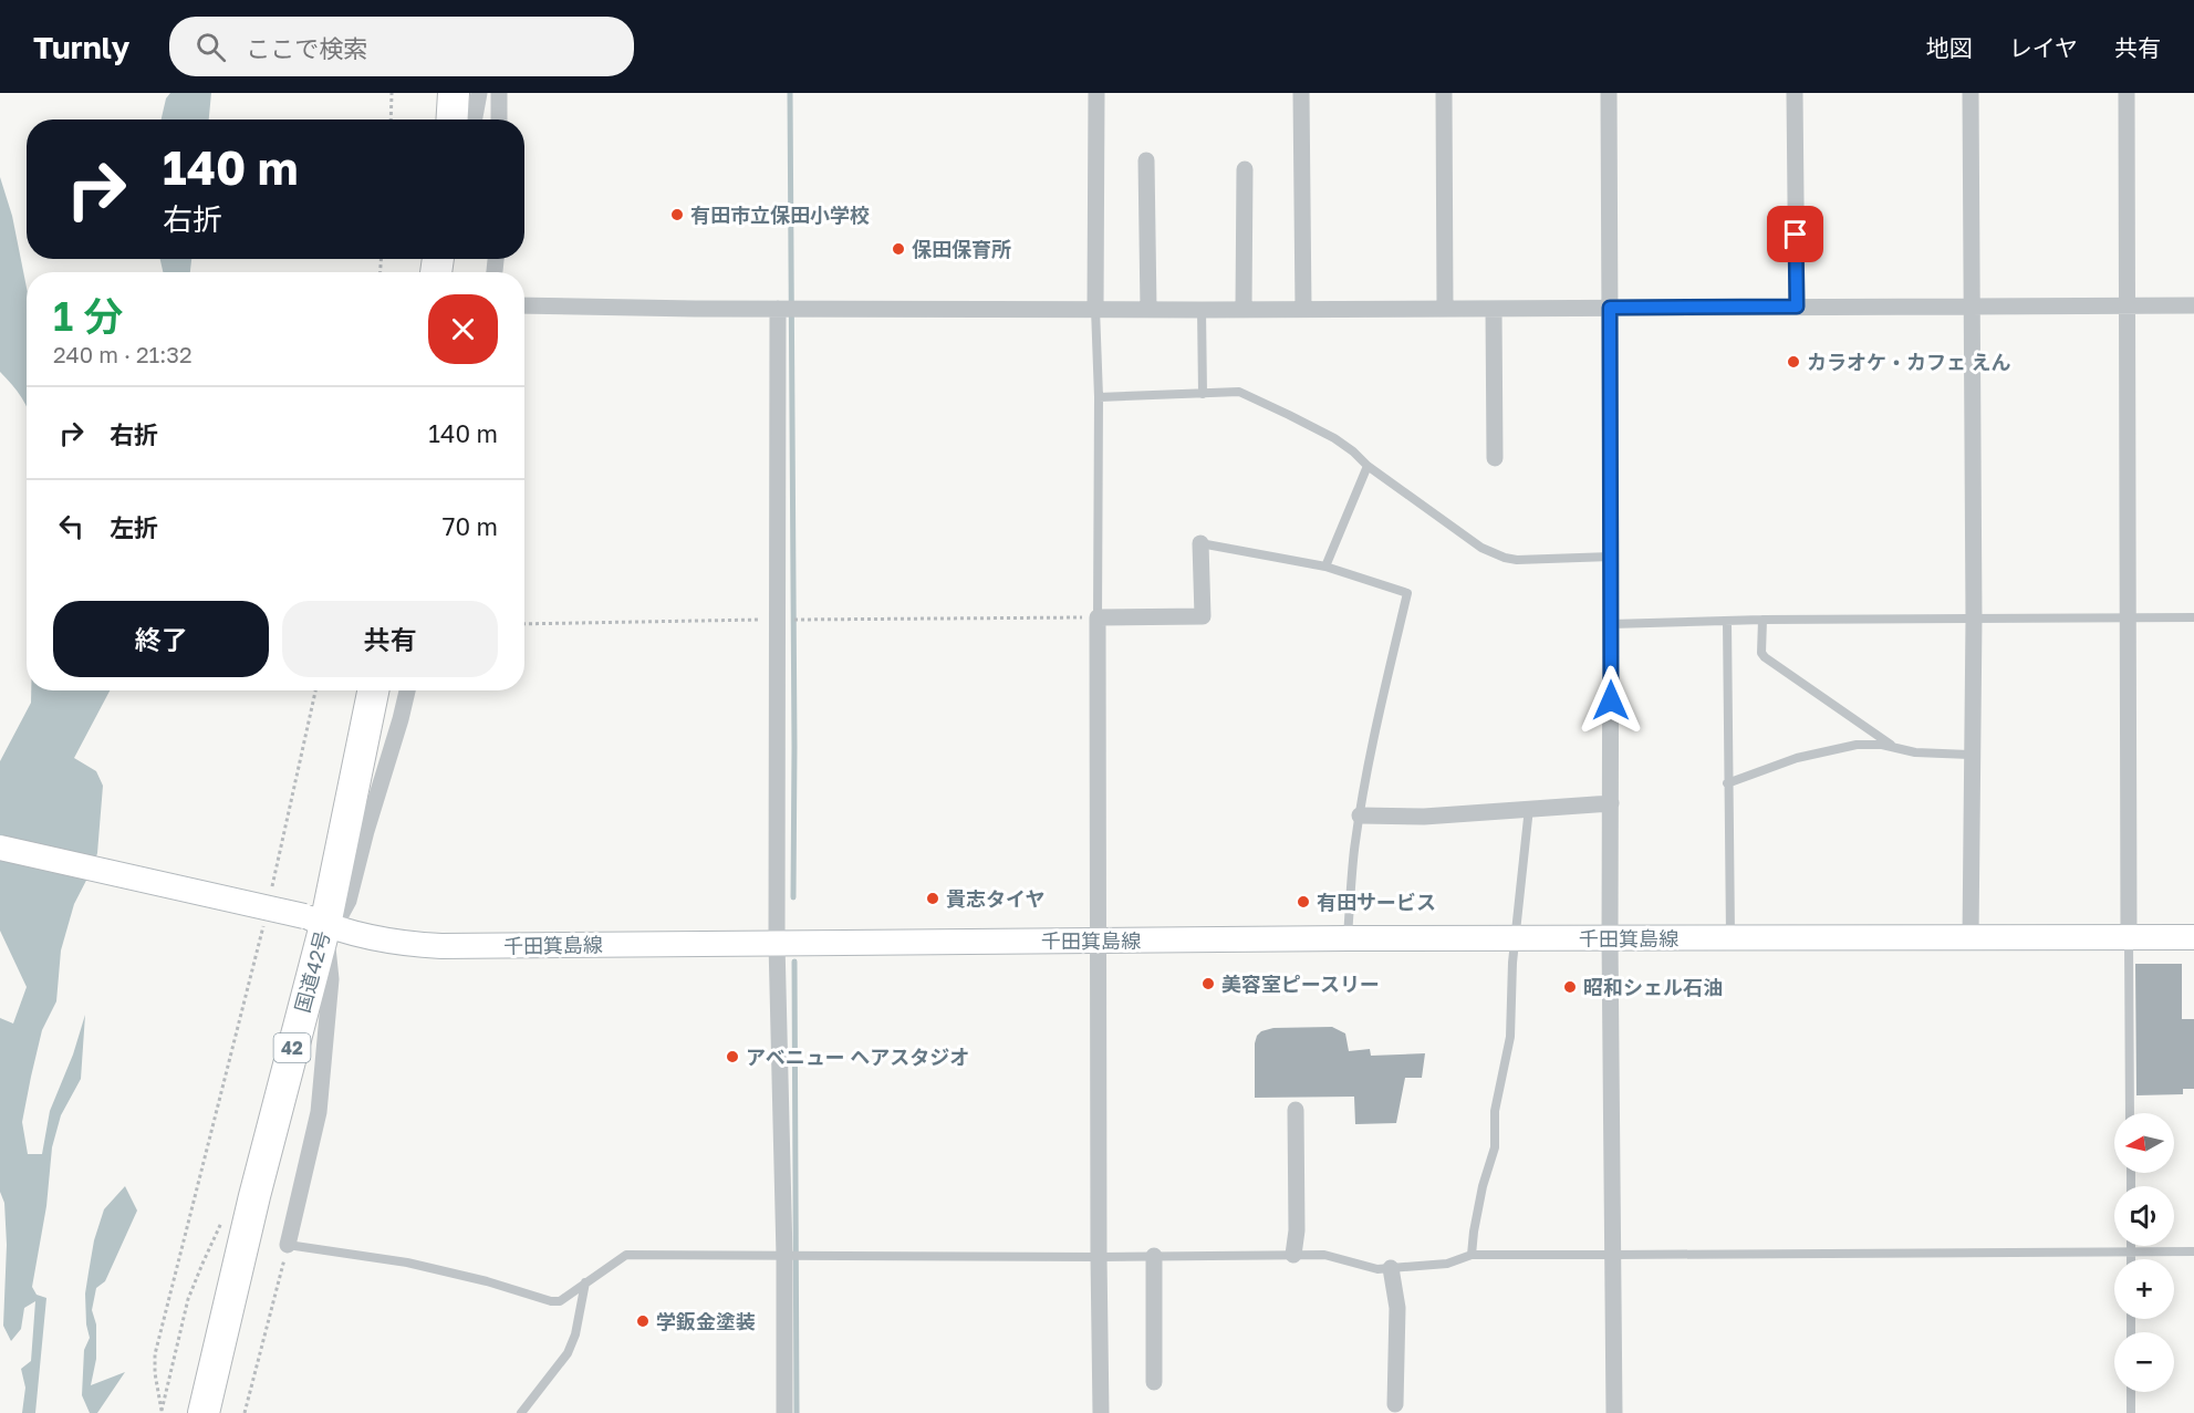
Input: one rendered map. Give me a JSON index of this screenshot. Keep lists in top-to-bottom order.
{
  "streets": {
    "highway": ["国道42号", "42"],
    "main road": ["千田箕島線"]
  },
  "crossings": [
    ["千田箕島線", "国道42号"]
  ],
  "places": [
    "有田市立保田小学校",
    "保田保育所",
    "カラオケ・カフェ えん",
    "貴志タイヤ",
    "有田サービス",
    "美容室ピースリー",
    "昭和シェル石油",
    "アベニュー ヘアスタジオ",
    "学鈑金塗装"
  ],
  "north": "left",
  "page": {
    "header": "Turnly",
    "search": "ここで検索",
    "nav": ["地図", "レイヤ", "共有"],
    "turn": ["140 m", "右折"],
    "heading": ["1 分", "240 m · 21:32"],
    "list": [
      {
        "name": "右折",
        "value": "140 m"
      },
      {
        "name": "左折",
        "value": "70 m"
      }
    ],
    "buttons": ["終了", "共有"],
    "map_buttons": ["+", "−"]
  }
}
